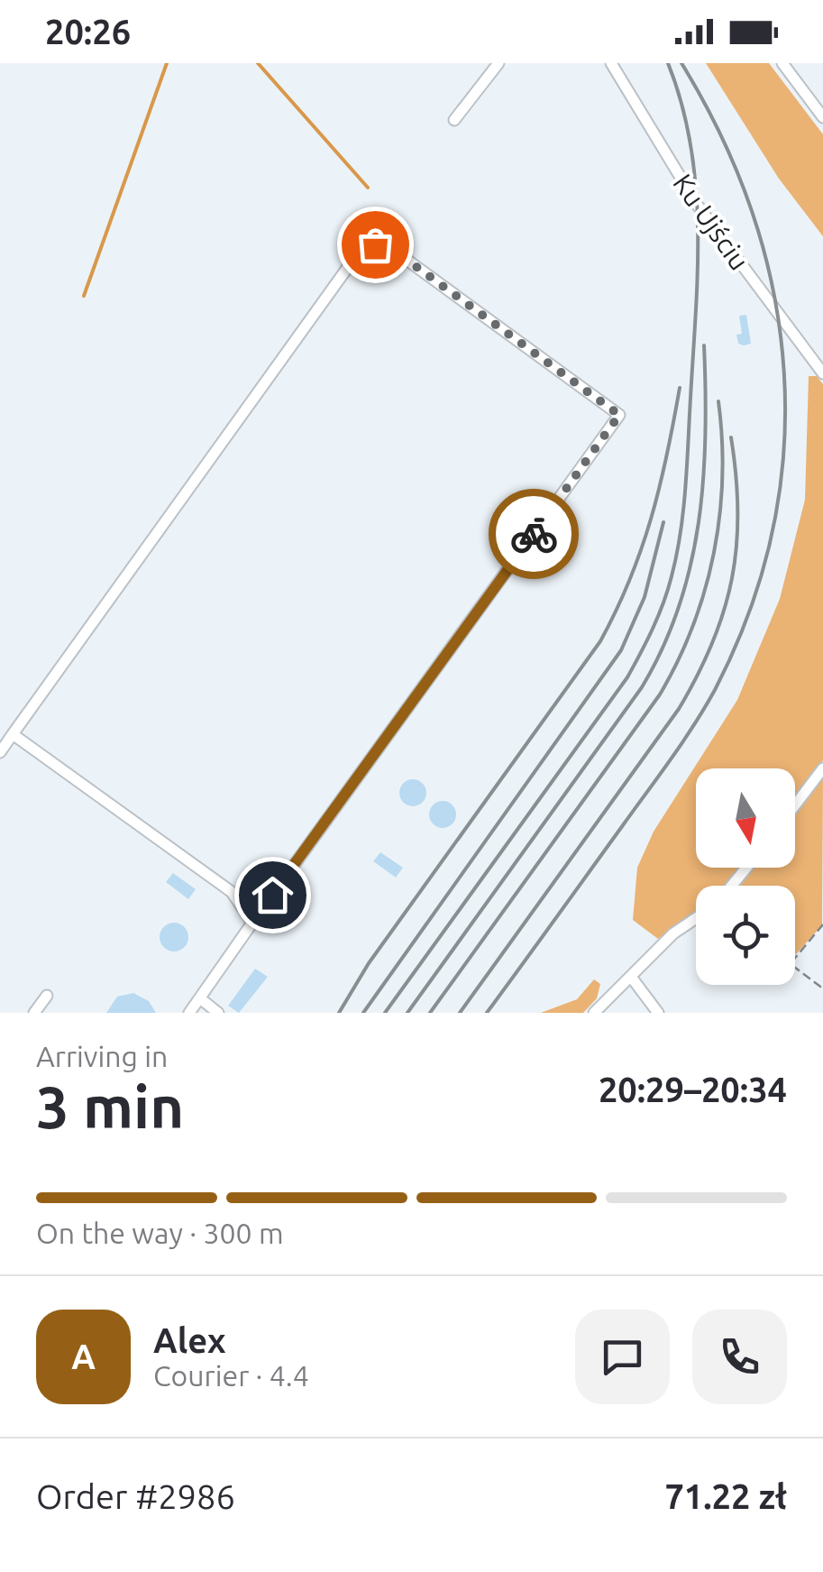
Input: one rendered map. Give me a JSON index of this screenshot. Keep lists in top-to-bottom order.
{
  "streets": {
    "street": ["Ku Ujściu"]
  },
  "north": "bottom",
  "page": {
    "status": "20:26",
    "heading": ["3 min", "Arriving in", "20:29–20:34"],
    "panel": [
      "Alex",
      "Courier · 4.4",
      "Order #2986",
      "71.22 zł"
    ],
    "bar": "On the way · 300 m",
    "round": "A"
  }
}
